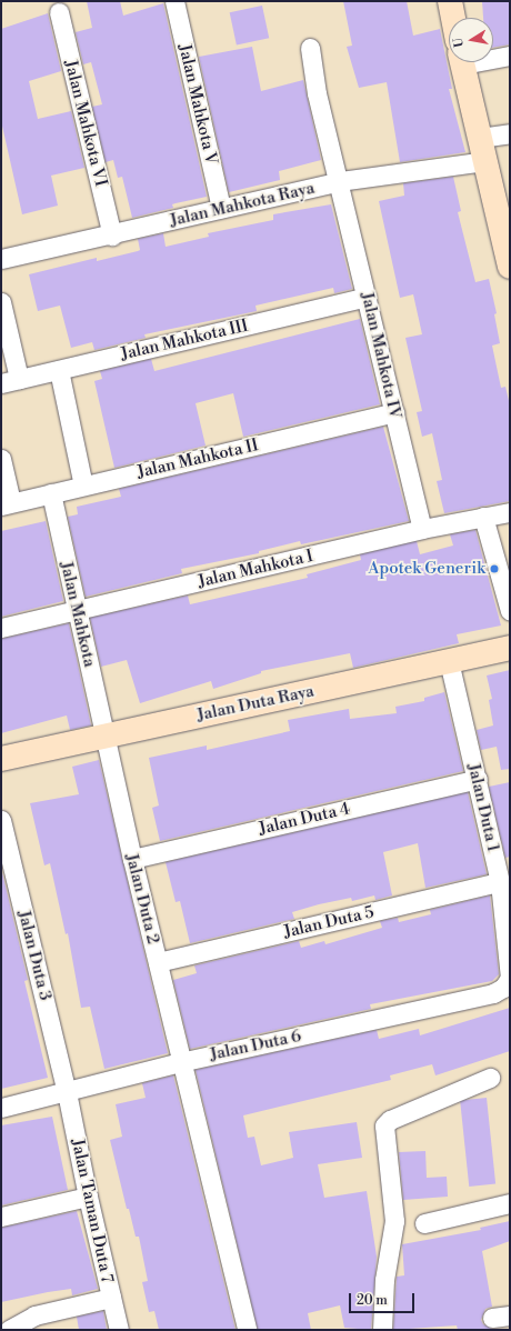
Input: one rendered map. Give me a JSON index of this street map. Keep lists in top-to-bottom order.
{
  "streets": {
    "street": [
      "Jalan Mahkota V",
      "Jalan Mahkota VI",
      "Jalan Mahkota Raya",
      "Jalan Mahkota III",
      "Jalan Mahkota IV",
      "Jalan Mahkota II",
      "Jalan Mahkota I",
      "Jalan Mahkota",
      "Jalan Duta Raya",
      "Jalan Duta 1",
      "Jalan Duta 4",
      "Jalan Duta 2",
      "Jalan Duta 5",
      "Jalan Duta 3",
      "Jalan Duta 6",
      "Jalan Taman Duta 7"
    ]
  },
  "crossings": [
    ["Jalan Mahkota V", "Jalan Mahkota Raya"],
    ["Jalan Mahkota VI", "Jalan Mahkota Raya"],
    ["Jalan Mahkota Raya", "Jalan Mahkota IV"],
    ["Jalan Mahkota III", "Jalan Mahkota IV"],
    ["Jalan Mahkota IV", "Jalan Mahkota II"],
    ["Jalan Mahkota IV", "Jalan Mahkota I"],
    ["Jalan Mahkota II", "Jalan Mahkota"],
    ["Jalan Mahkota I", "Jalan Mahkota"],
    ["Jalan Mahkota", "Jalan Duta Raya"],
    ["Jalan Mahkota", "Jalan Duta 2"],
    ["Jalan Duta Raya", "Jalan Duta 1"],
    ["Jalan Duta Raya", "Jalan Duta 2"],
    ["Jalan Duta 1", "Jalan Duta 4"],
    ["Jalan Duta 1", "Jalan Duta 5"],
    ["Jalan Duta 1", "Jalan Duta 6"],
    ["Jalan Duta 4", "Jalan Duta 2"],
    ["Jalan Duta 2", "Jalan Duta 5"],
    ["Jalan Duta 2", "Jalan Duta 6"],
    ["Jalan Duta 3", "Jalan Duta 6"],
    ["Jalan Duta 3", "Jalan Taman Duta 7"],
    ["Jalan Duta 6", "Jalan Taman Duta 7"]
  ],
  "places": ["Apotek Generik"],
  "scale_bar": "20 m",
  "north": "left"
}
